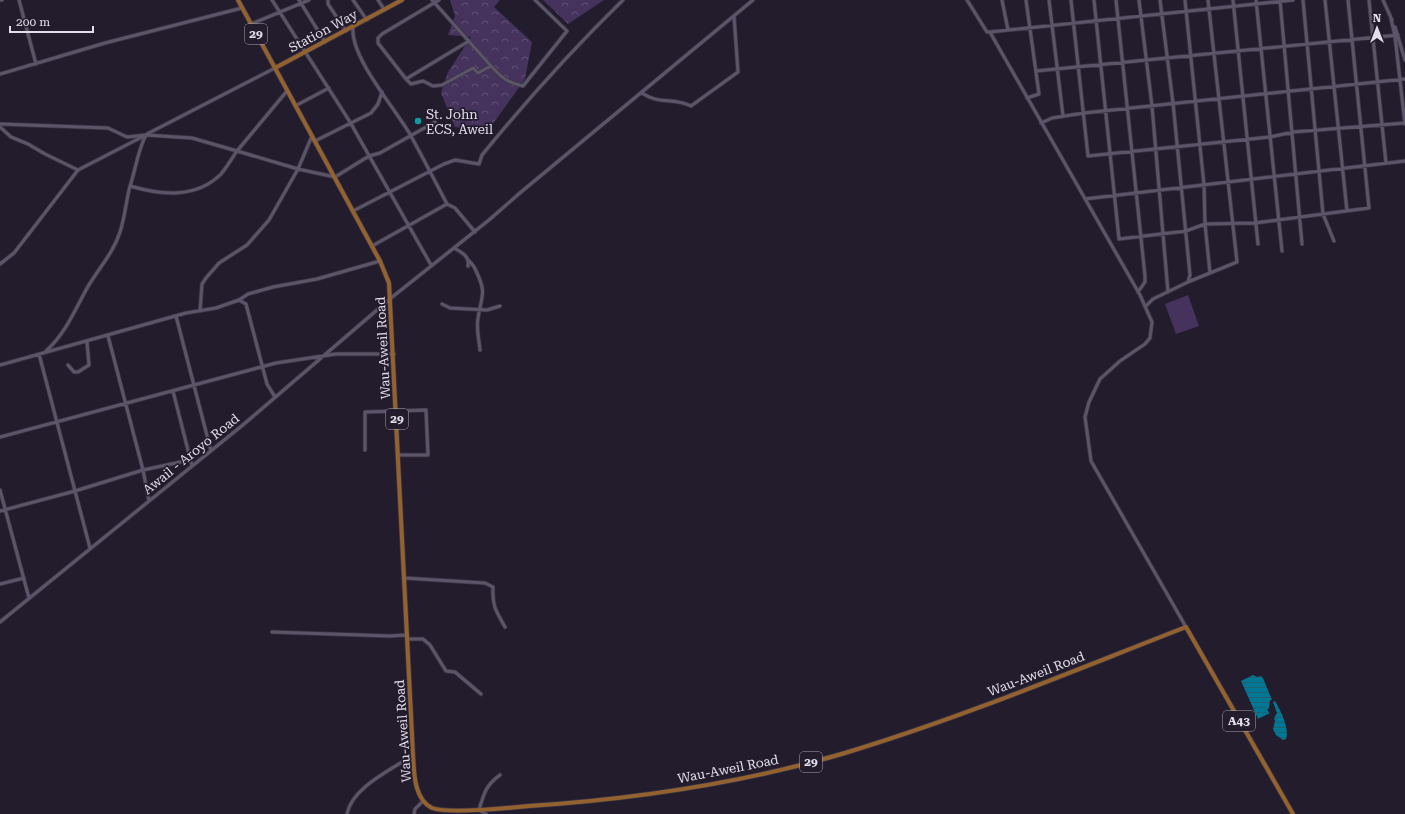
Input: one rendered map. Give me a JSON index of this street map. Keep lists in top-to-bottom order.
{
  "streets": {
    "main road": [
      "Station Way",
      "29",
      "Wau-Aweil Road",
      "A43"
    ],
    "street": ["Awail - Aroyo Road"]
  },
  "crossings": [
    ["Station Way", "Wau-Aweil Road"],
    ["Wau-Aweil Road", "Awail - Aroyo Road"],
    ["Wau-Aweil Road", "A43"]
  ],
  "places": ["St. John ECS, Aweil"],
  "scale_bar": "200 m",
  "north": "top"
}
